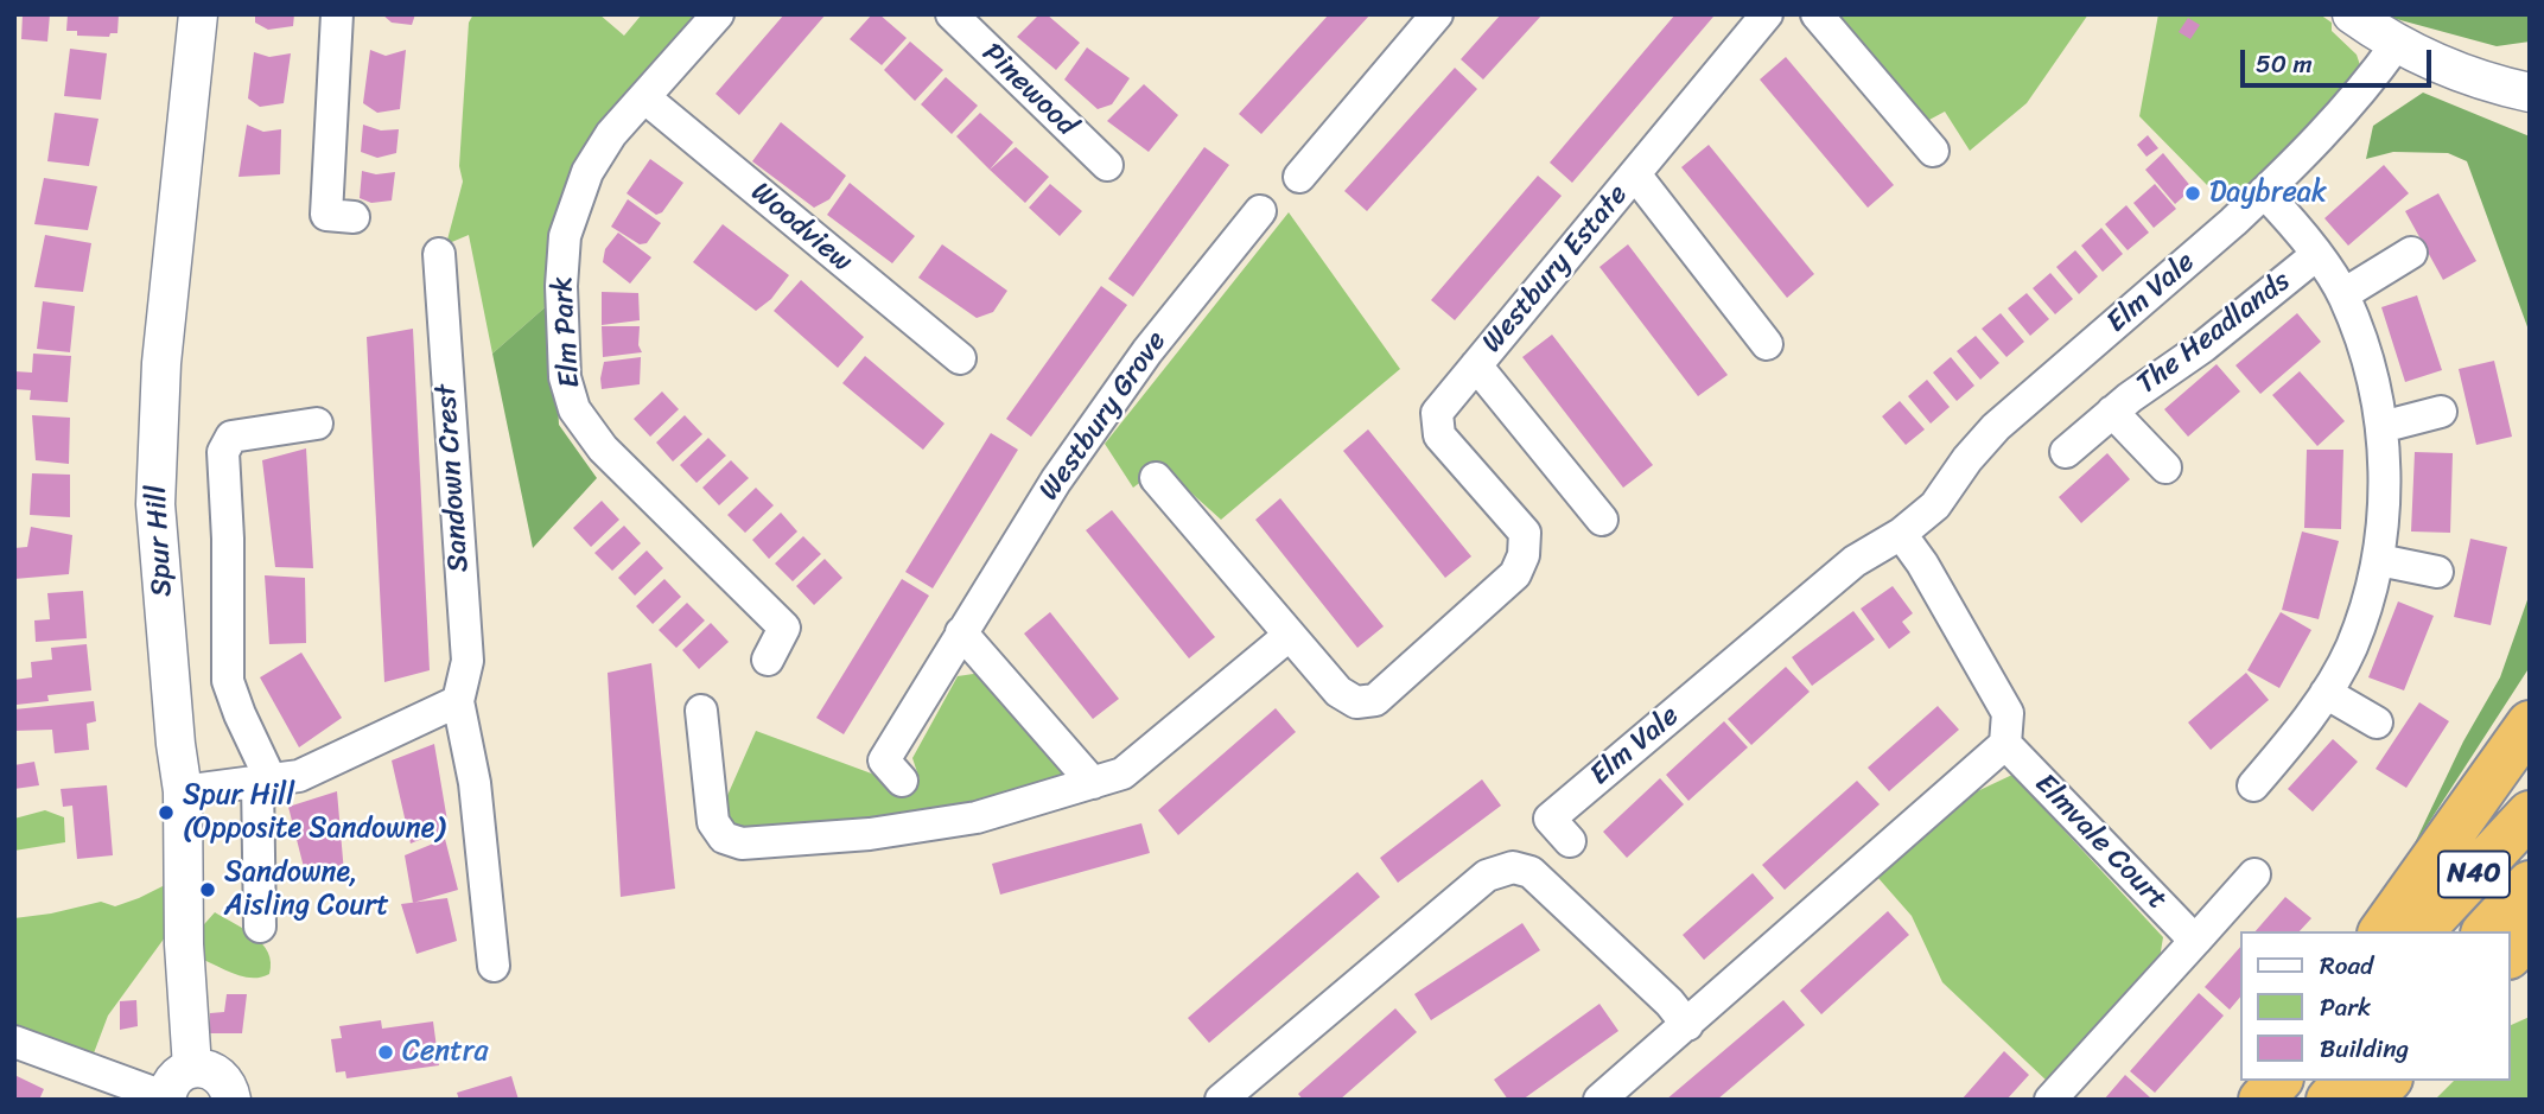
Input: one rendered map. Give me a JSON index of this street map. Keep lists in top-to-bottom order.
{
  "streets": {
    "highway": ["N40"],
    "street": [
      "Pinewood",
      "Woodview",
      "Westbury Estate",
      "Elm Vale",
      "Elm Park",
      "The Headlands",
      "Westbury Grove",
      "Sandown Crest",
      "Spur Hill",
      "Elmvale Court"
    ]
  },
  "crossings": [
    ["Woodview", "Elm Park"],
    ["Elm Vale", "The Headlands"]
  ],
  "places": [
    "Daybreak",
    "Spur Hill (Opposite Sandowne)",
    "Sandowne, Aisling Court",
    "Centra"
  ],
  "legend": ["Road", "Park", "Building"],
  "scale_bar": "50 m"
}
